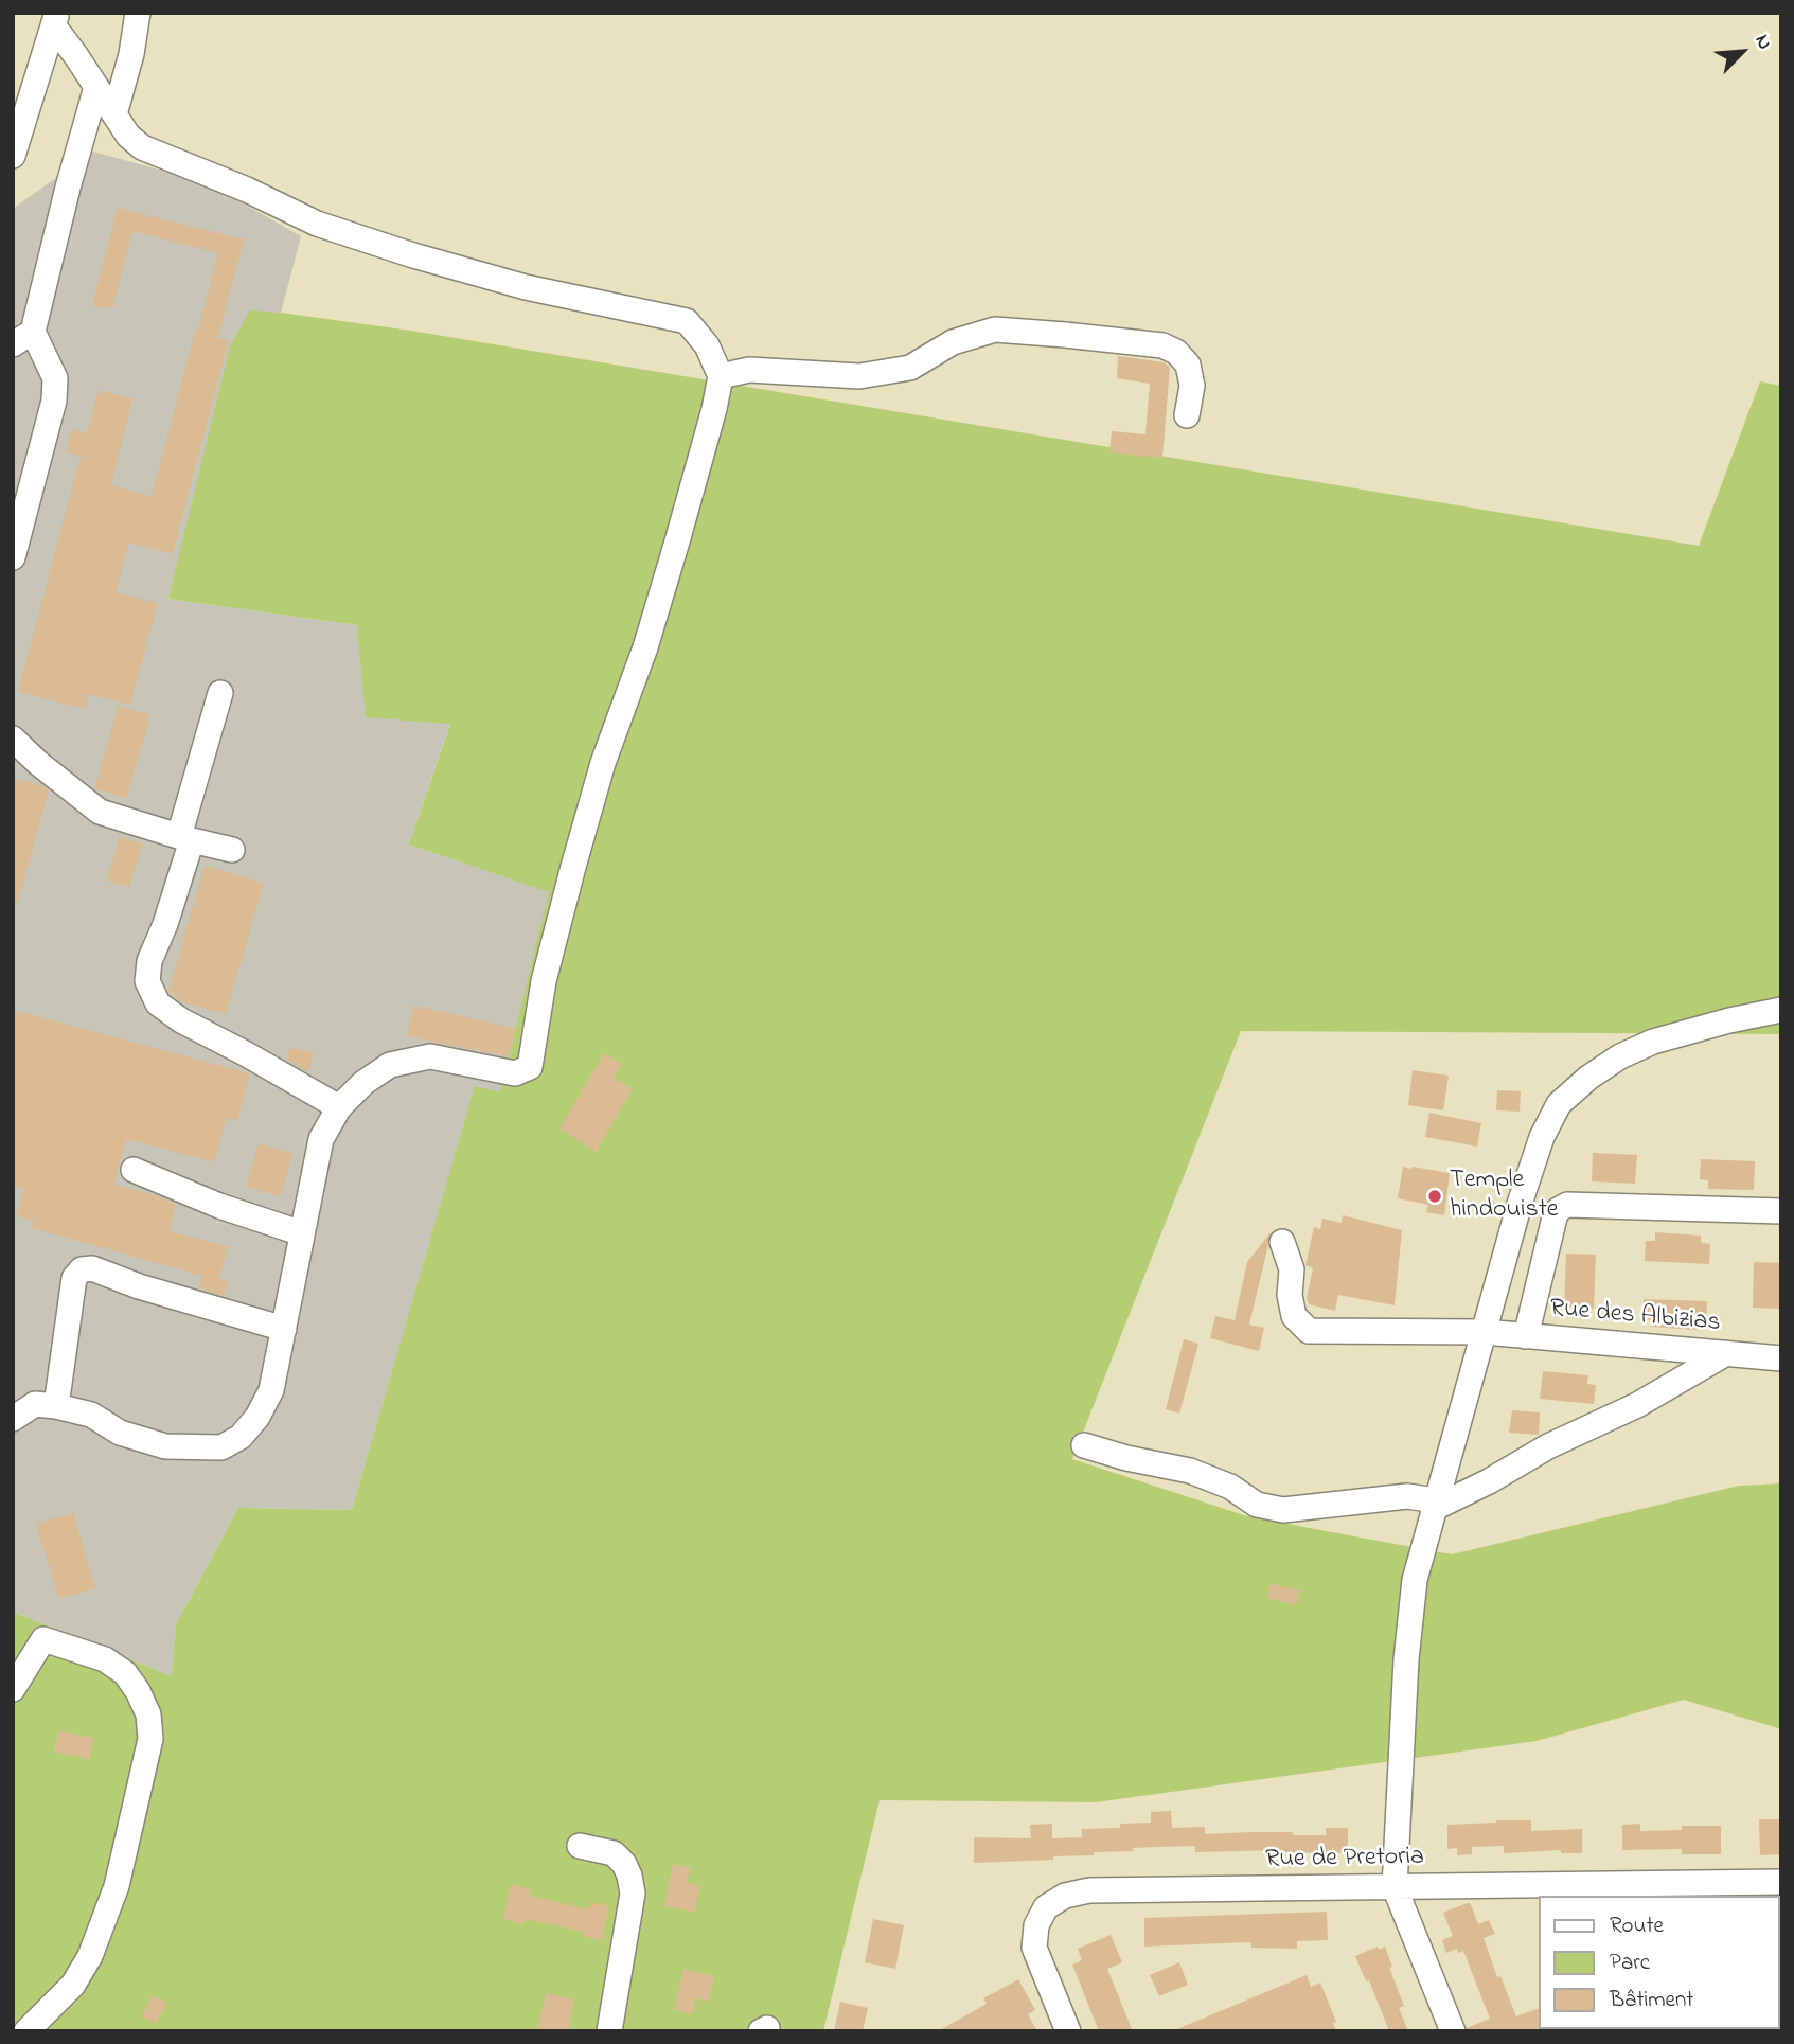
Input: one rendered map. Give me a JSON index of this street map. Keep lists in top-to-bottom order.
{
  "streets": {
    "street": ["Rue des Albizias", "Rue de Pretoria"]
  },
  "places": ["Temple hindouiste"],
  "legend": ["Route", "Parc", "Bâtiment"],
  "north": "top right"
}
